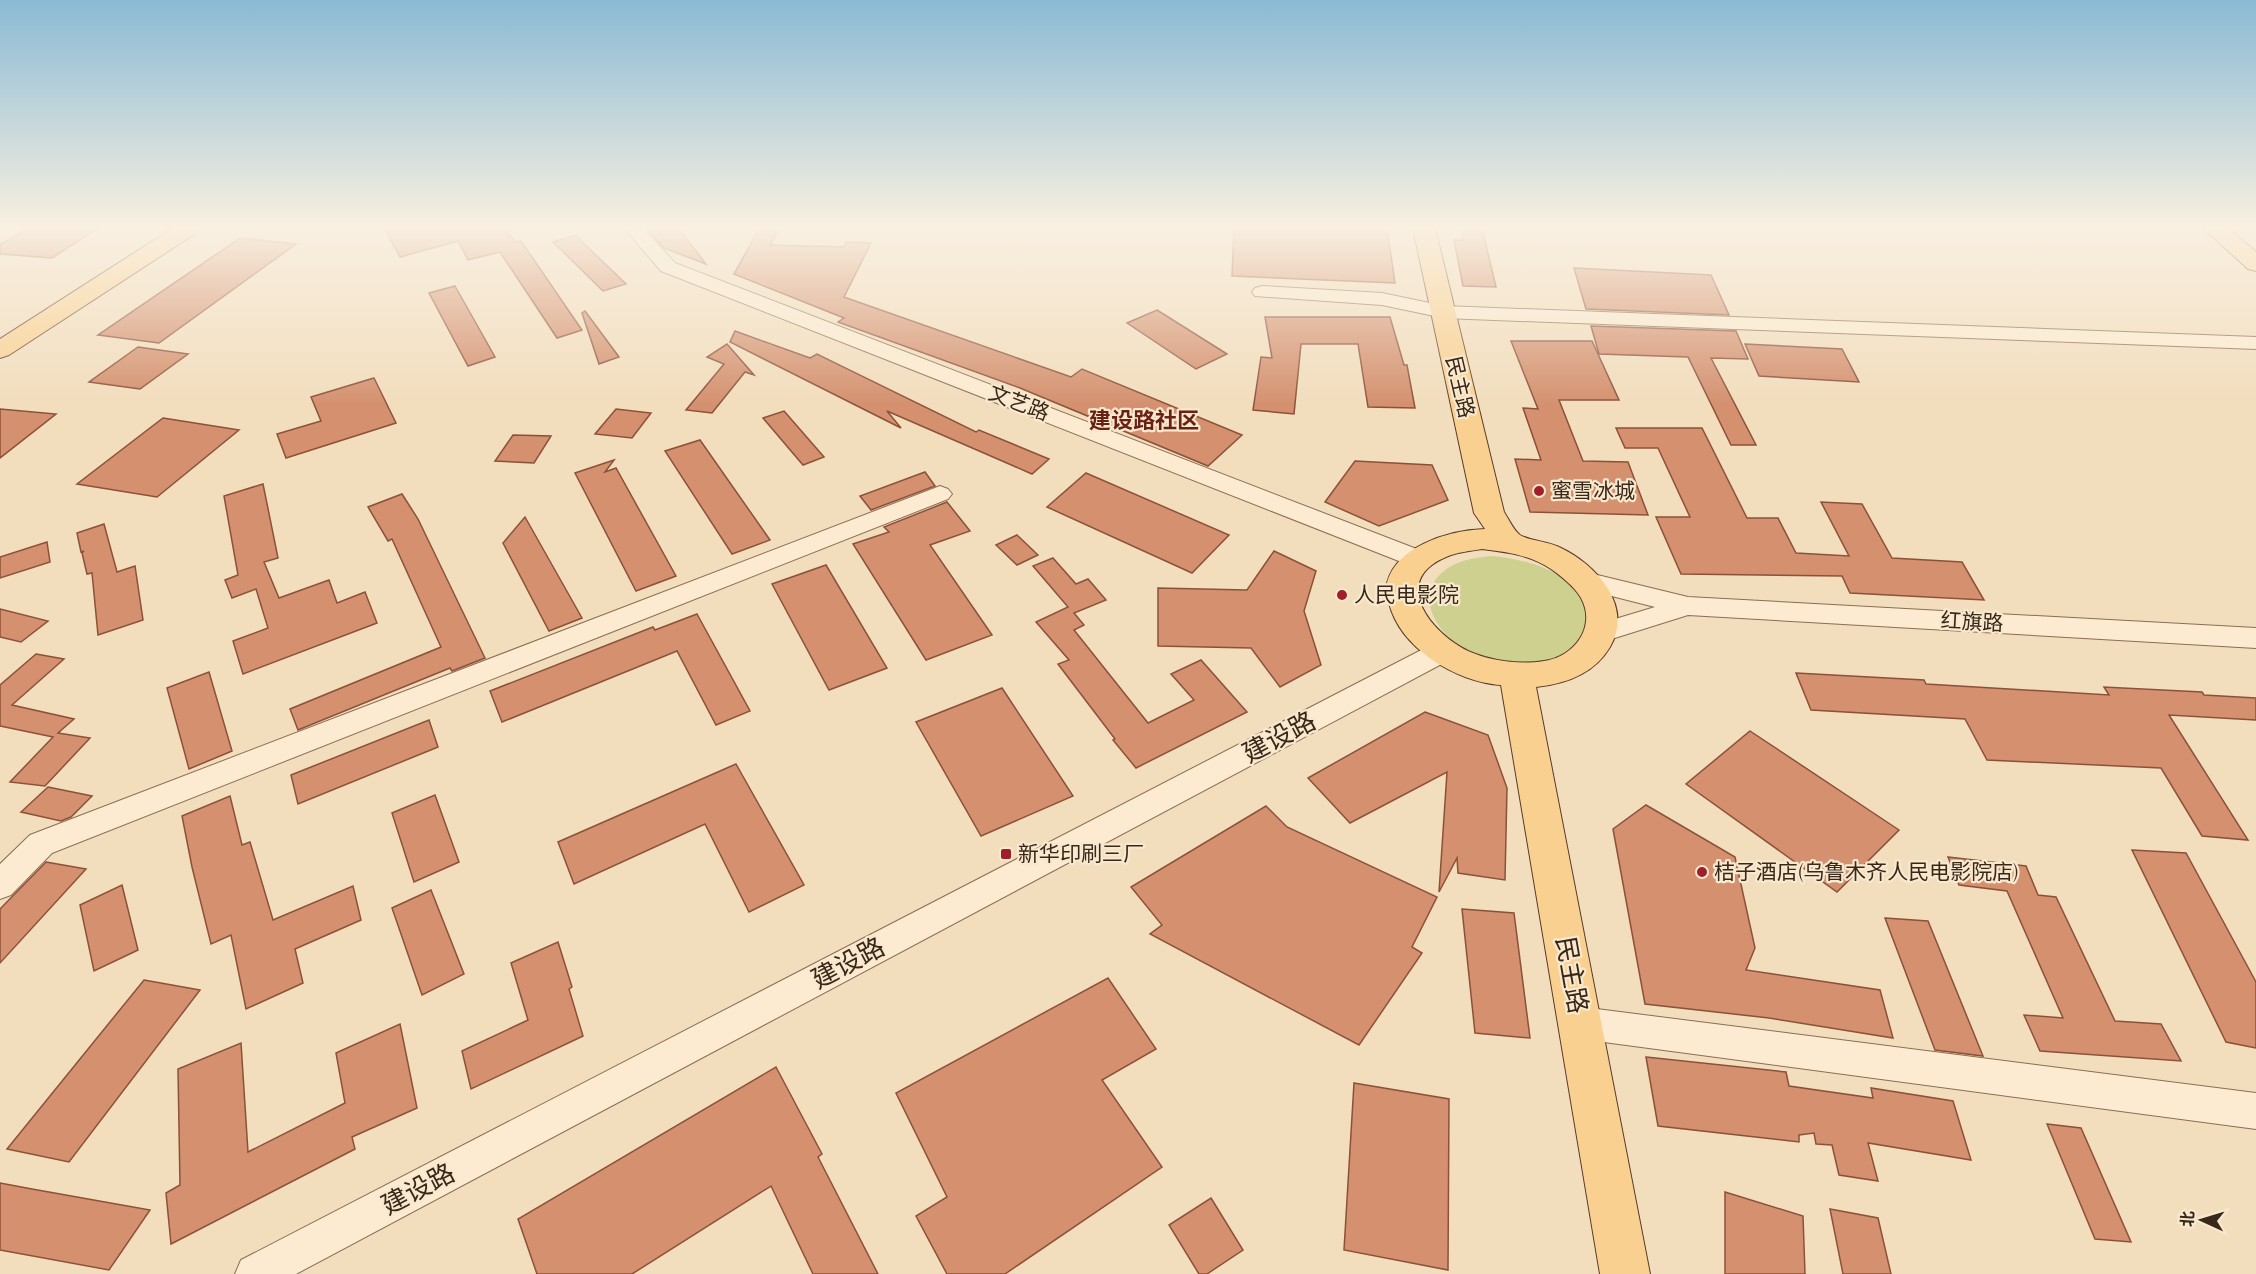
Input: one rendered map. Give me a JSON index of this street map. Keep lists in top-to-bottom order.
{
  "streets": {
    "main road": ["民主路"],
    "street": ["文艺路", "红旗路", "建设路"]
  },
  "crossings": [
    ["民主路", "文艺路"],
    ["民主路", "建设路"],
    ["文艺路", "建设路"]
  ],
  "districts": ["建设路社区"],
  "places": {
    "other": ["蜜雪冰城", "人民电影院", "桔子酒店(乌鲁木齐人民电影院店)"],
    "transit": ["新华印刷三厂"]
  },
  "north": "left"
}
